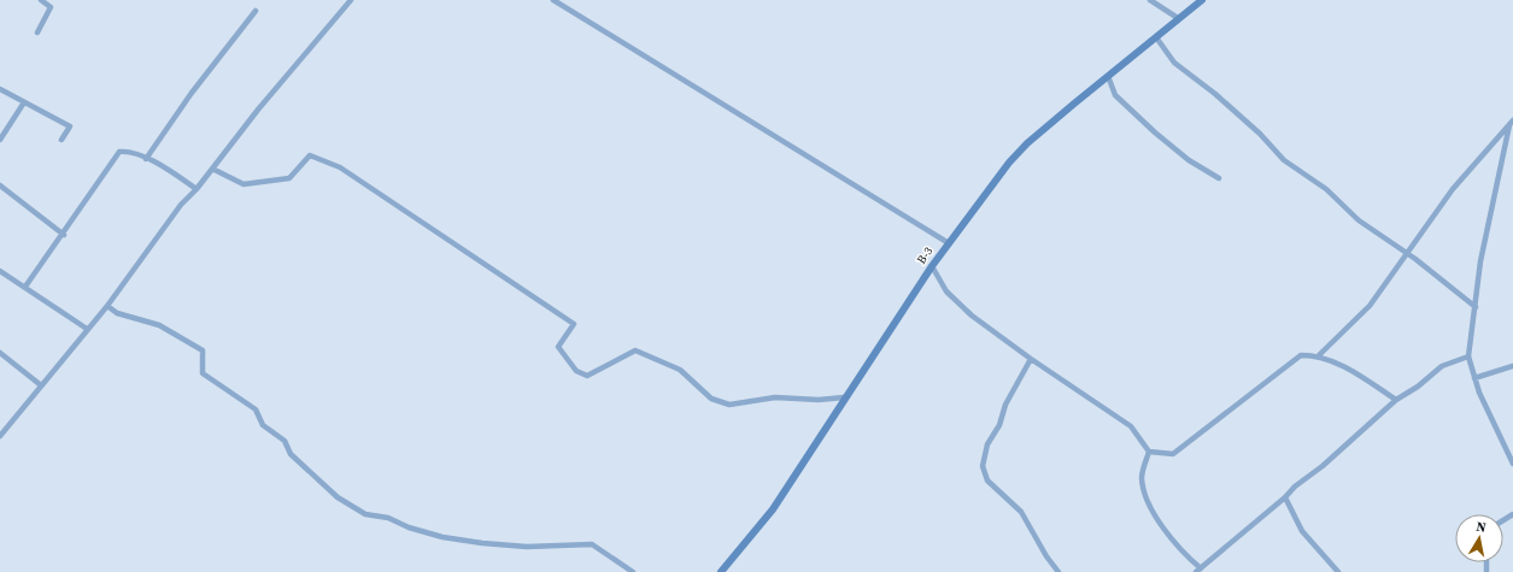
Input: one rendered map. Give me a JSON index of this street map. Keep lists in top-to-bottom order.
{
  "streets": {
    "main road": ["B-3"]
  },
  "north": "top"
}
